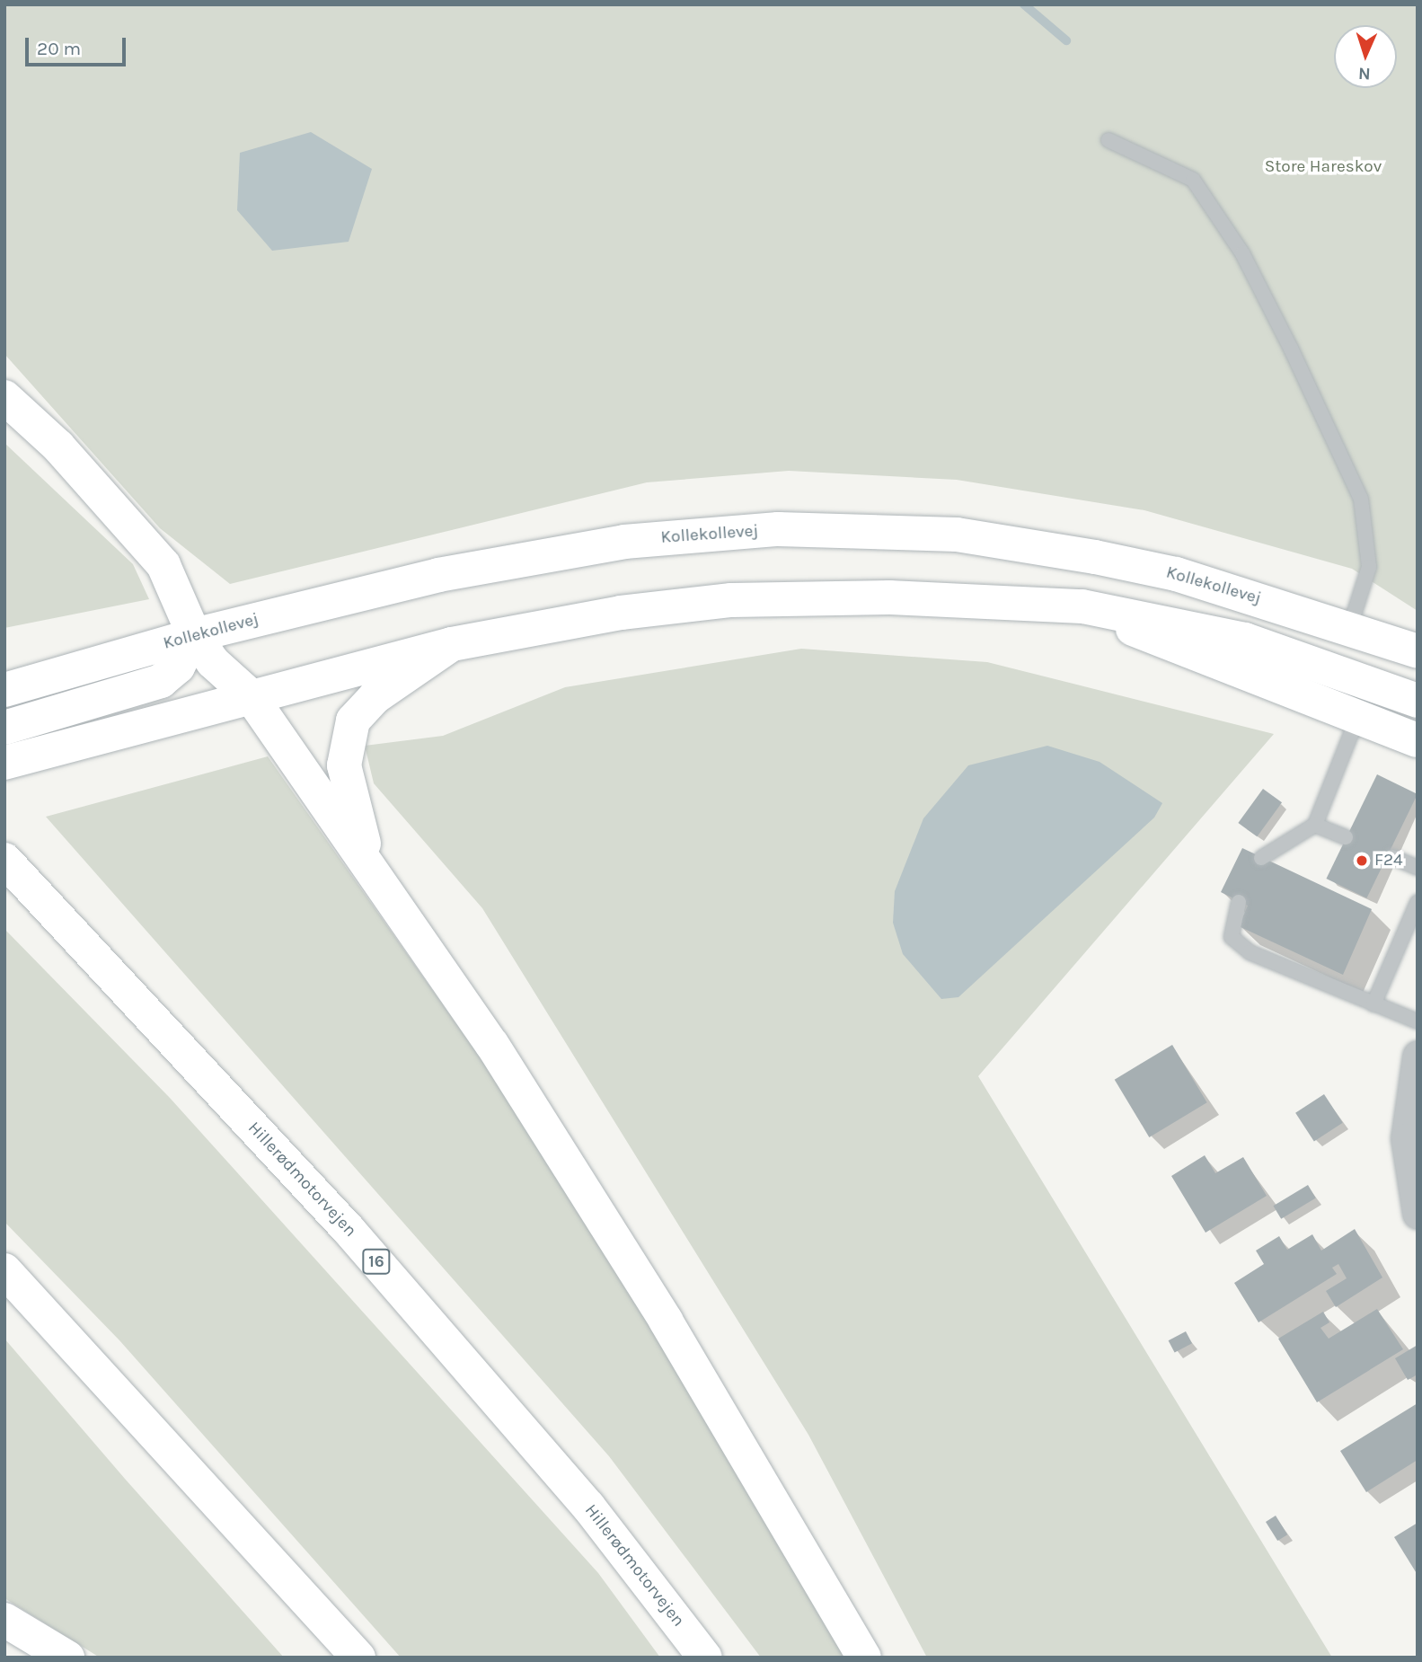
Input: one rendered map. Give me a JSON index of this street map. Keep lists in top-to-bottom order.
{
  "streets": {
    "main road": ["Kollekollevej", "Hillerødmotorvejen", "16"]
  },
  "parks": ["Store Hareskov"],
  "places": ["F24"],
  "scale_bar": "20 m",
  "north": "bottom"
}
